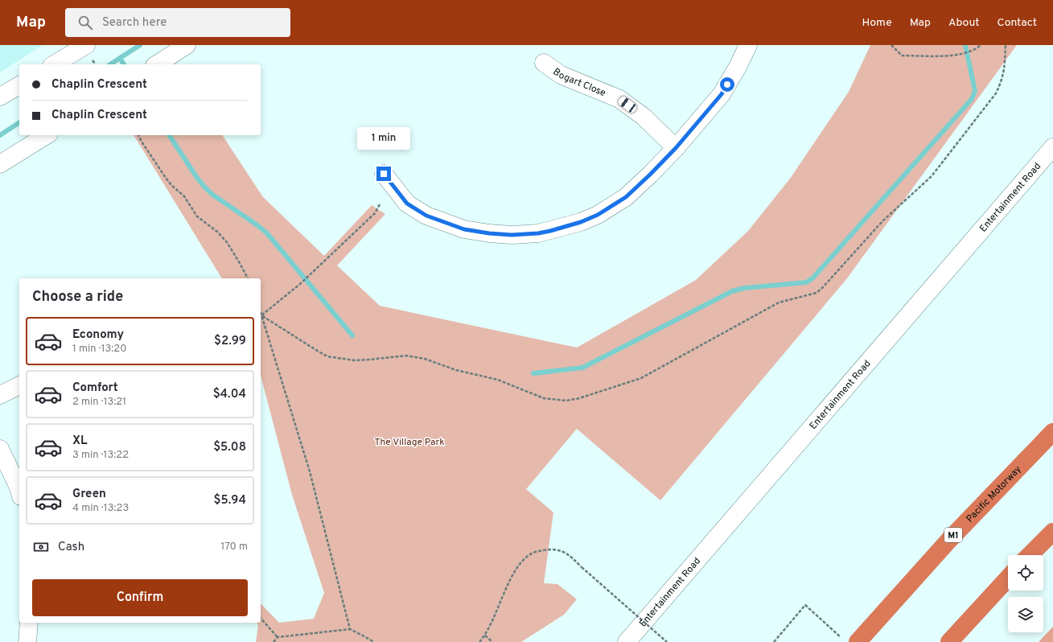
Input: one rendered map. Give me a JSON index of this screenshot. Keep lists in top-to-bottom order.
{
  "streets": {
    "highway": ["Pacific Motorway", "M1"],
    "street": ["Bogart Close", "Entertainment Road"]
  },
  "parks": ["The Village Park"],
  "page": {
    "header": "Map",
    "search": "Search here",
    "nav": [
      "Home",
      "Map",
      "About",
      "Contact"
    ],
    "banner": ["Chaplin Crescent", "Chaplin Crescent"],
    "bubble": "1 min",
    "heading": "Choose a ride",
    "list": [
      {
        "name": "Economy",
        "note": "1 min · 13:20",
        "value": "$2.99"
      },
      {
        "name": "Comfort",
        "note": "2 min · 13:21",
        "value": "$4.04"
      },
      {
        "name": "XL",
        "note": "3 min · 13:22",
        "value": "$5.08"
      },
      {
        "name": "Green",
        "note": "4 min · 13:23",
        "value": "$5.94"
      }
    ],
    "pay": ["Cash", "170 m"],
    "buttons": "Confirm"
  }
}
